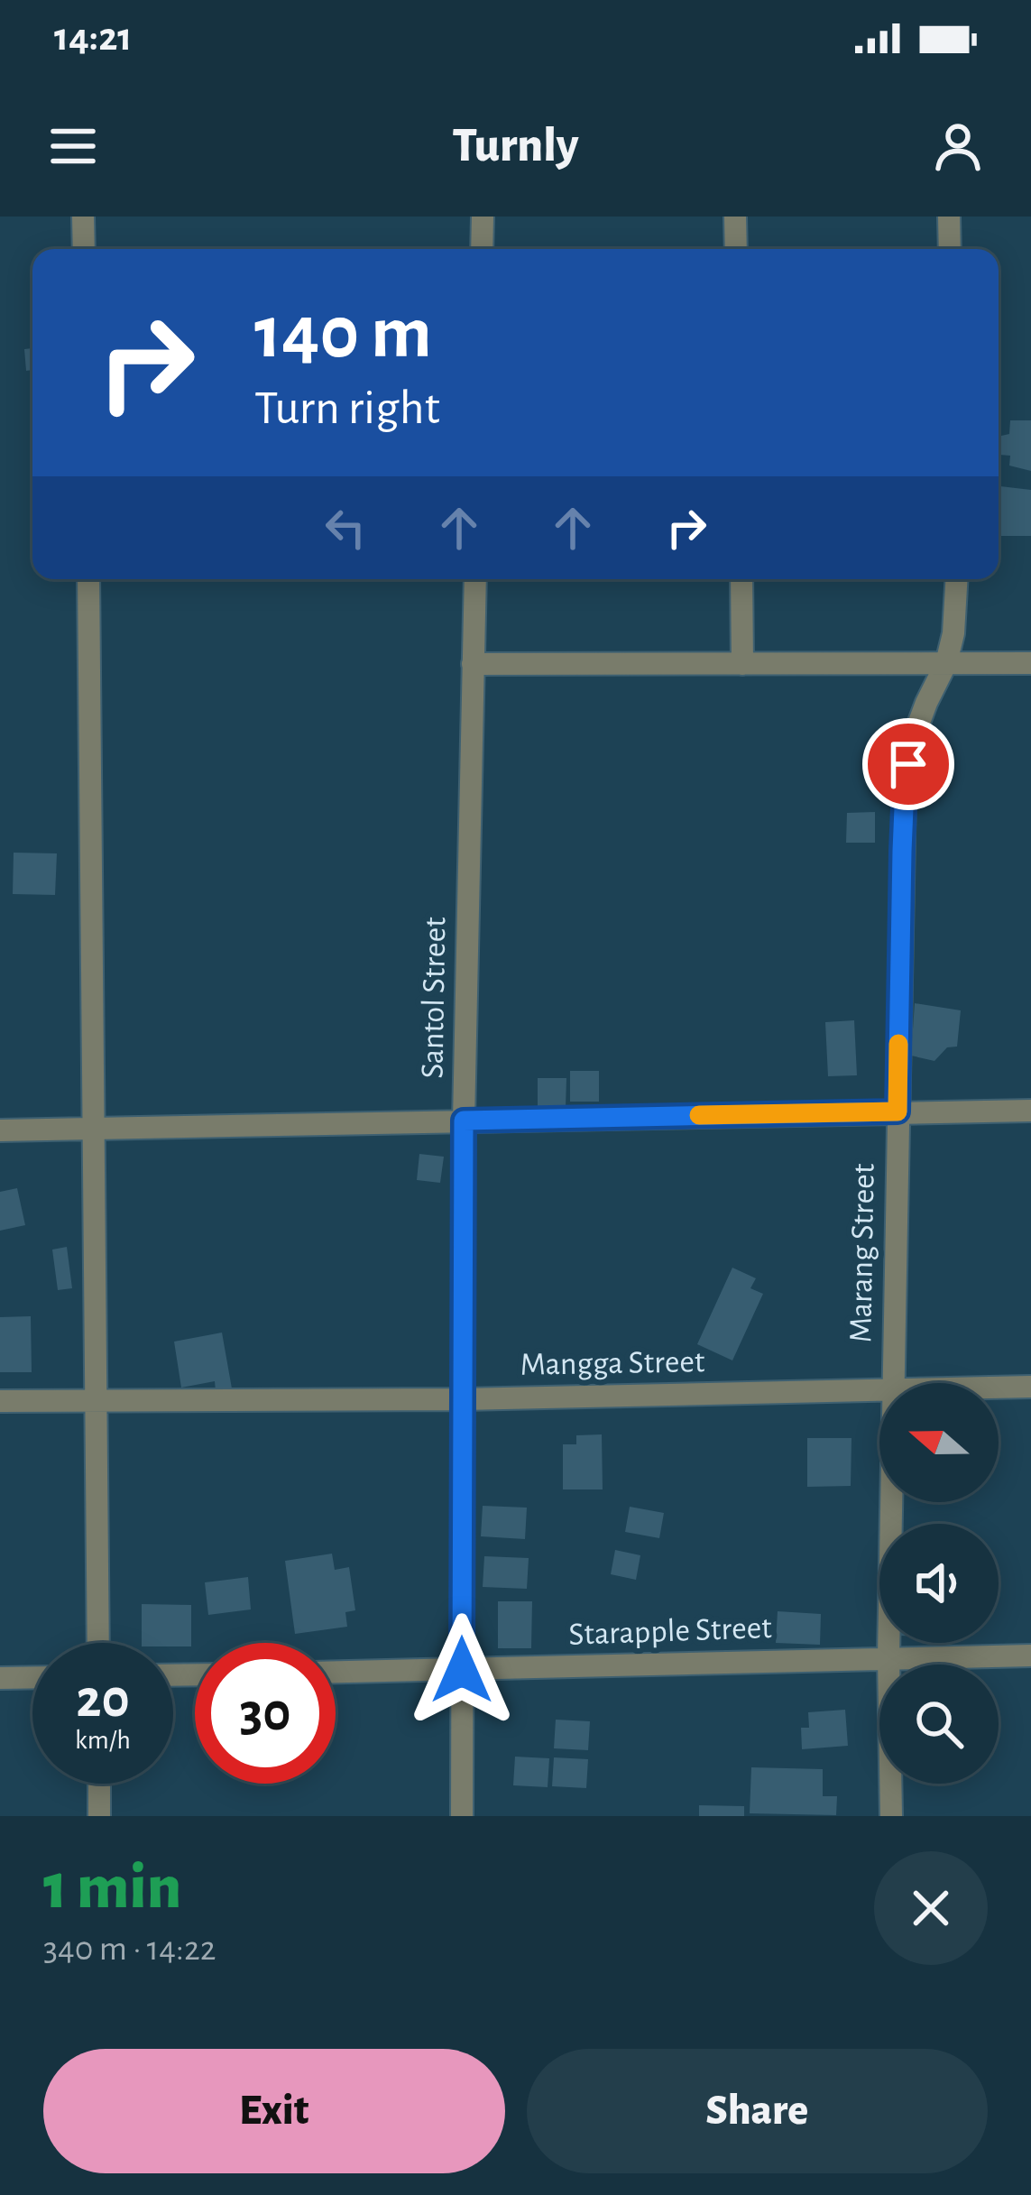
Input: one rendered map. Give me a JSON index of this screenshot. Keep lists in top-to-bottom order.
{
  "streets": {
    "street": [
      "Santol Street",
      "Marang Street",
      "Mangga Street",
      "Starapple Street"
    ]
  },
  "crossings": [
    ["Santol Street", "Mangga Street"],
    ["Santol Street", "Starapple Street"],
    ["Marang Street", "Starapple Street"]
  ],
  "north": "left",
  "page": {
    "status": "14:21",
    "header": "Turnly",
    "turn": ["140 m", "Turn right"],
    "speed": "20 km/h",
    "limit": "30",
    "heading": ["1 min", "340 m · 14:22"],
    "buttons": ["Exit", "Share"]
  }
}
